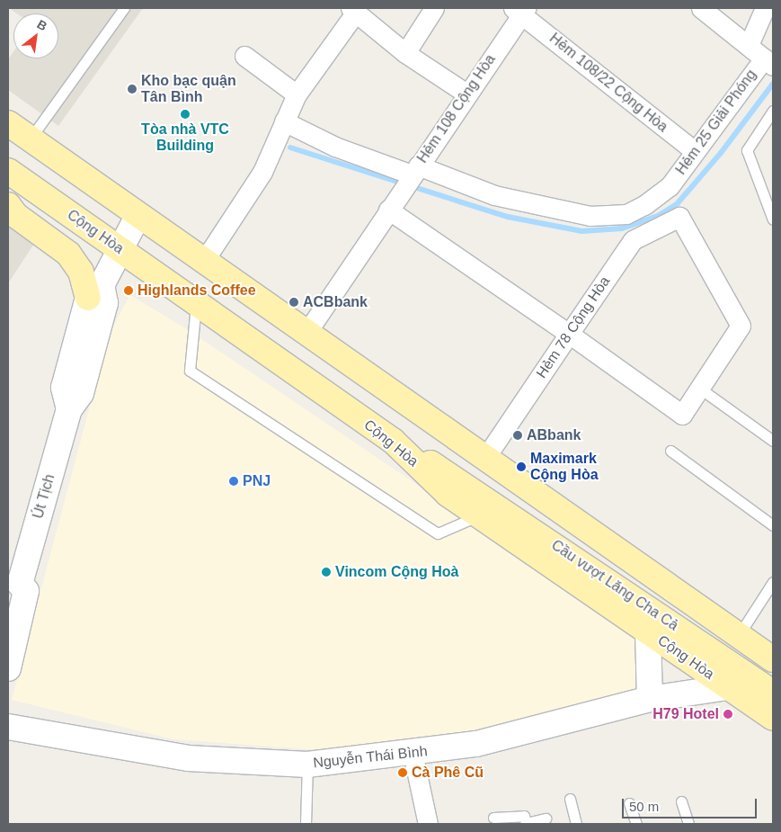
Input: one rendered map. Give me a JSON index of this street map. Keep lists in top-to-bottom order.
{
  "streets": {
    "main road": ["Cộng Hòa", "Cầu vượt Lăng Cha Cả"],
    "street": [
      "Hẻm 108/22 Cộng Hòa",
      "Hẻm 108 Cộng Hòa",
      "Hẻm 25 Giải Phóng",
      "Hẻm 78 Cộng Hòa",
      "Út Tịch",
      "Nguyễn Thái Bình"
    ]
  },
  "crossings": [
    ["Hẻm 108/22 Cộng Hòa", "Hẻm 108 Cộng Hòa"],
    ["Hẻm 108/22 Cộng Hòa", "Hẻm 25 Giải Phóng"],
    ["Hẻm 108 Cộng Hòa", "Hẻm 25 Giải Phóng"],
    ["Cộng Hòa", "Út Tịch"],
    ["Cộng Hòa", "Cầu vượt Lăng Cha Cả"],
    ["Cộng Hòa", "Nguyễn Thái Bình"]
  ],
  "places": [
    "Kho bạc quận Tân Bình",
    "Tòa nhà VTC Building",
    "Highlands Coffee",
    "ACBbank",
    "ABbank",
    "Maximark Cộng Hòa",
    "PNJ",
    "Vincom Cộng Hoà",
    "H79 Hotel",
    "Cà Phê Cũ"
  ],
  "scale_bar": "50 m",
  "north": "top right"
}
